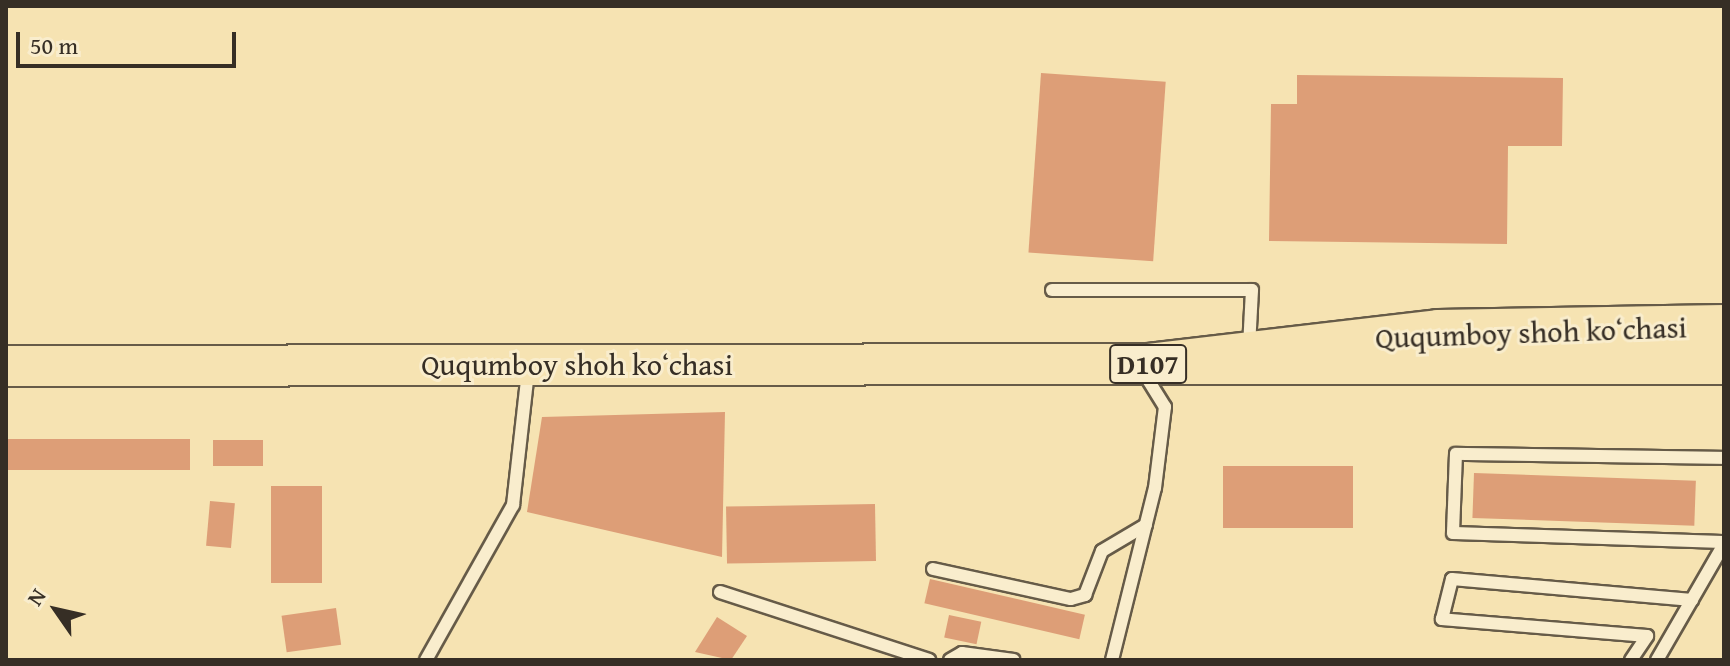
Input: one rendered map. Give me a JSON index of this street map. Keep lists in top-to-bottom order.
{
  "streets": {
    "main road": ["Ququmboy shoh koʻchasi", "D107"]
  },
  "scale_bar": "50 m",
  "north": "top left"
}
